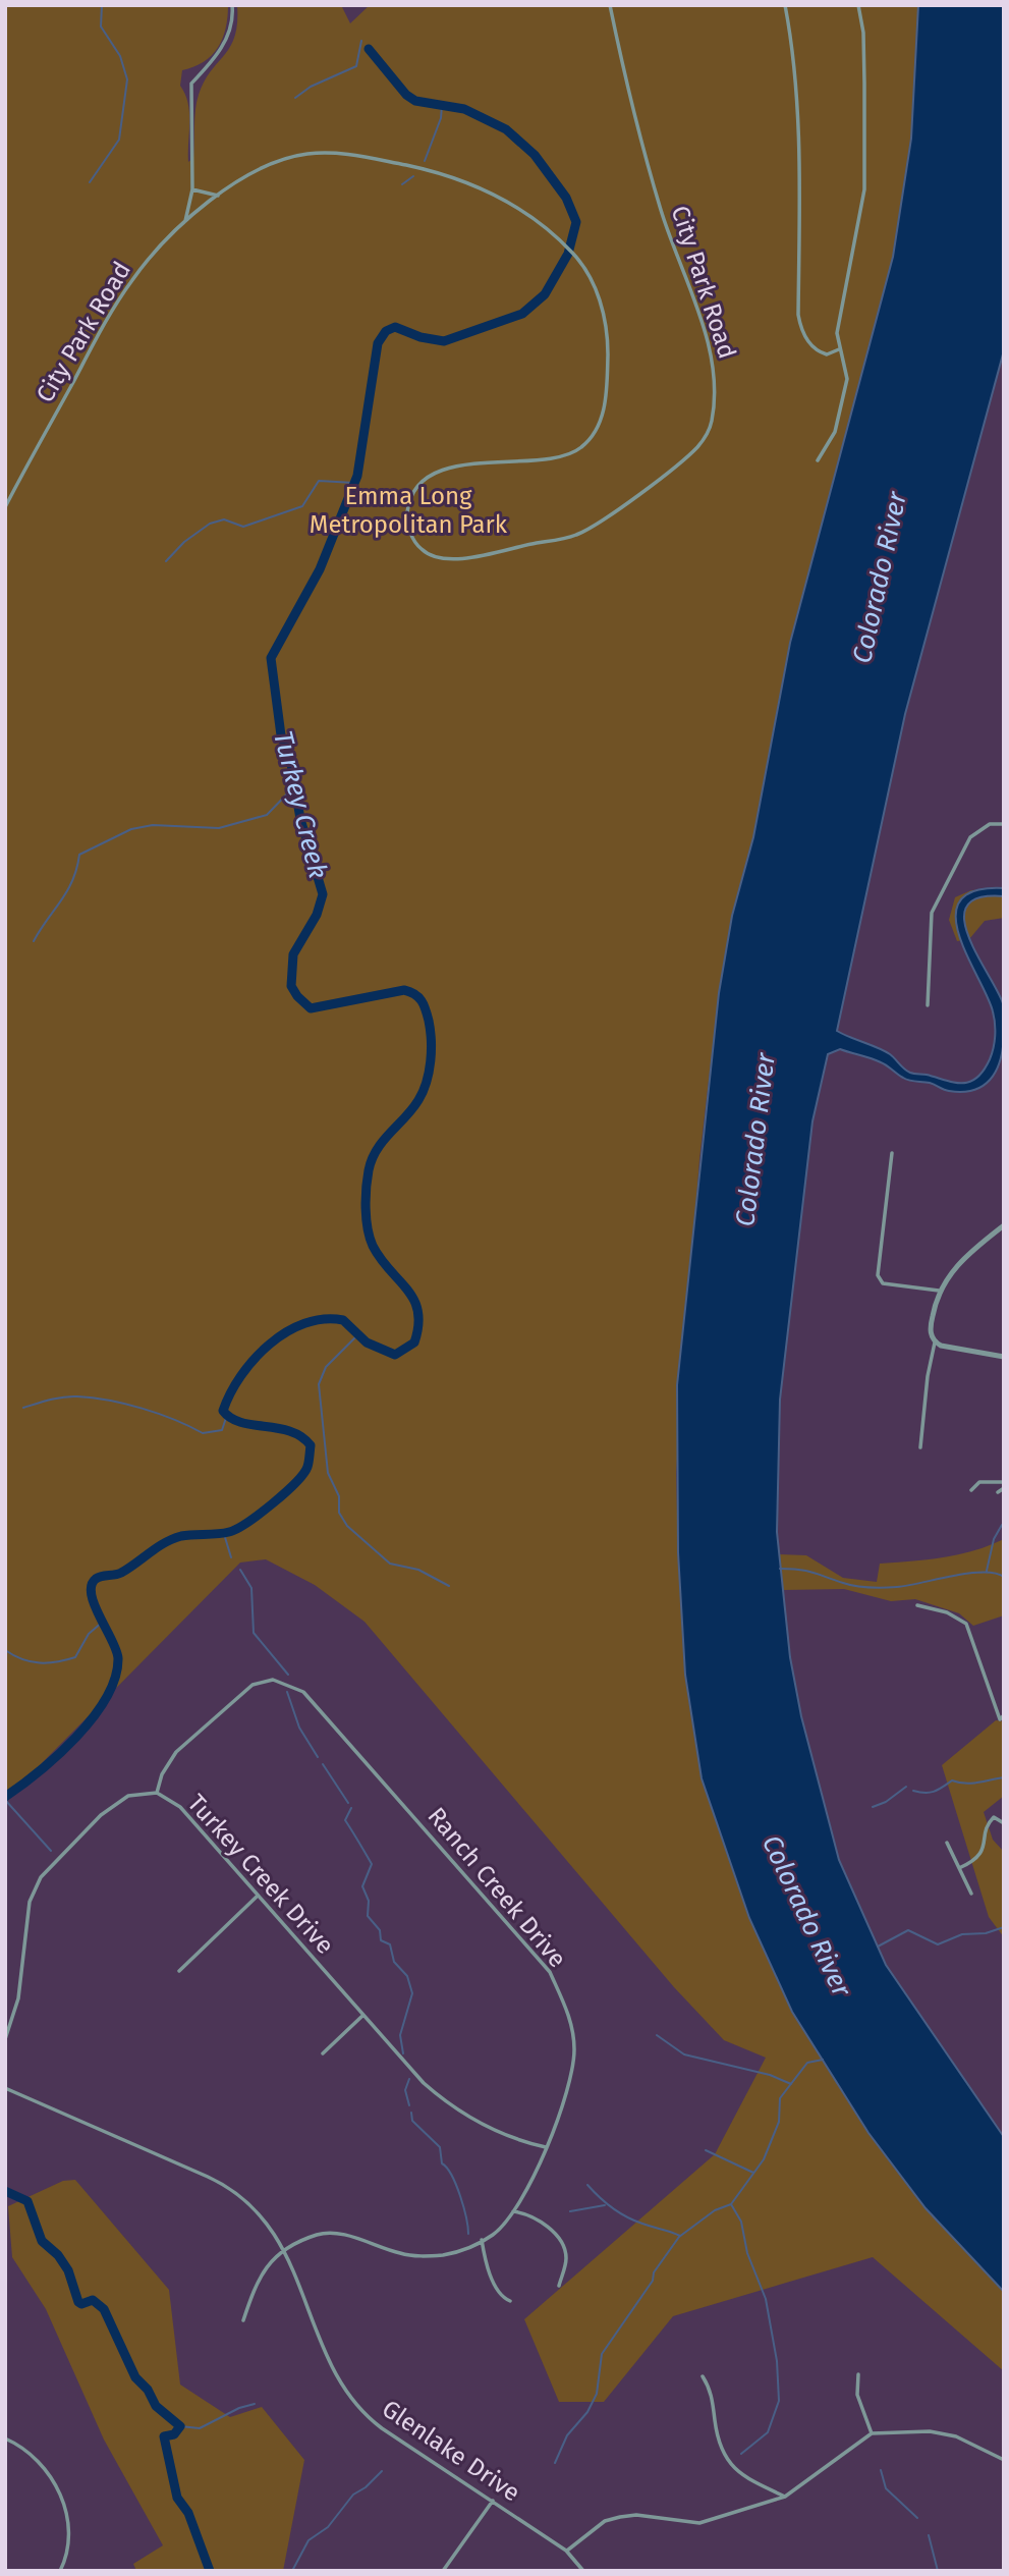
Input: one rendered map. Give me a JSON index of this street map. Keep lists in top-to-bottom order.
{
  "streets": {
    "street": [
      "City Park Road",
      "Turkey Creek Drive",
      "Ranch Creek Drive",
      "Glenlake Drive"
    ]
  },
  "crossings": [
    ["Turkey Creek Drive", "Ranch Creek Drive"],
    ["Ranch Creek Drive", "Glenlake Drive"]
  ],
  "water": ["Colorado River", "Turkey Creek"],
  "parks": ["Emma Long Metropolitan Park"]
}
